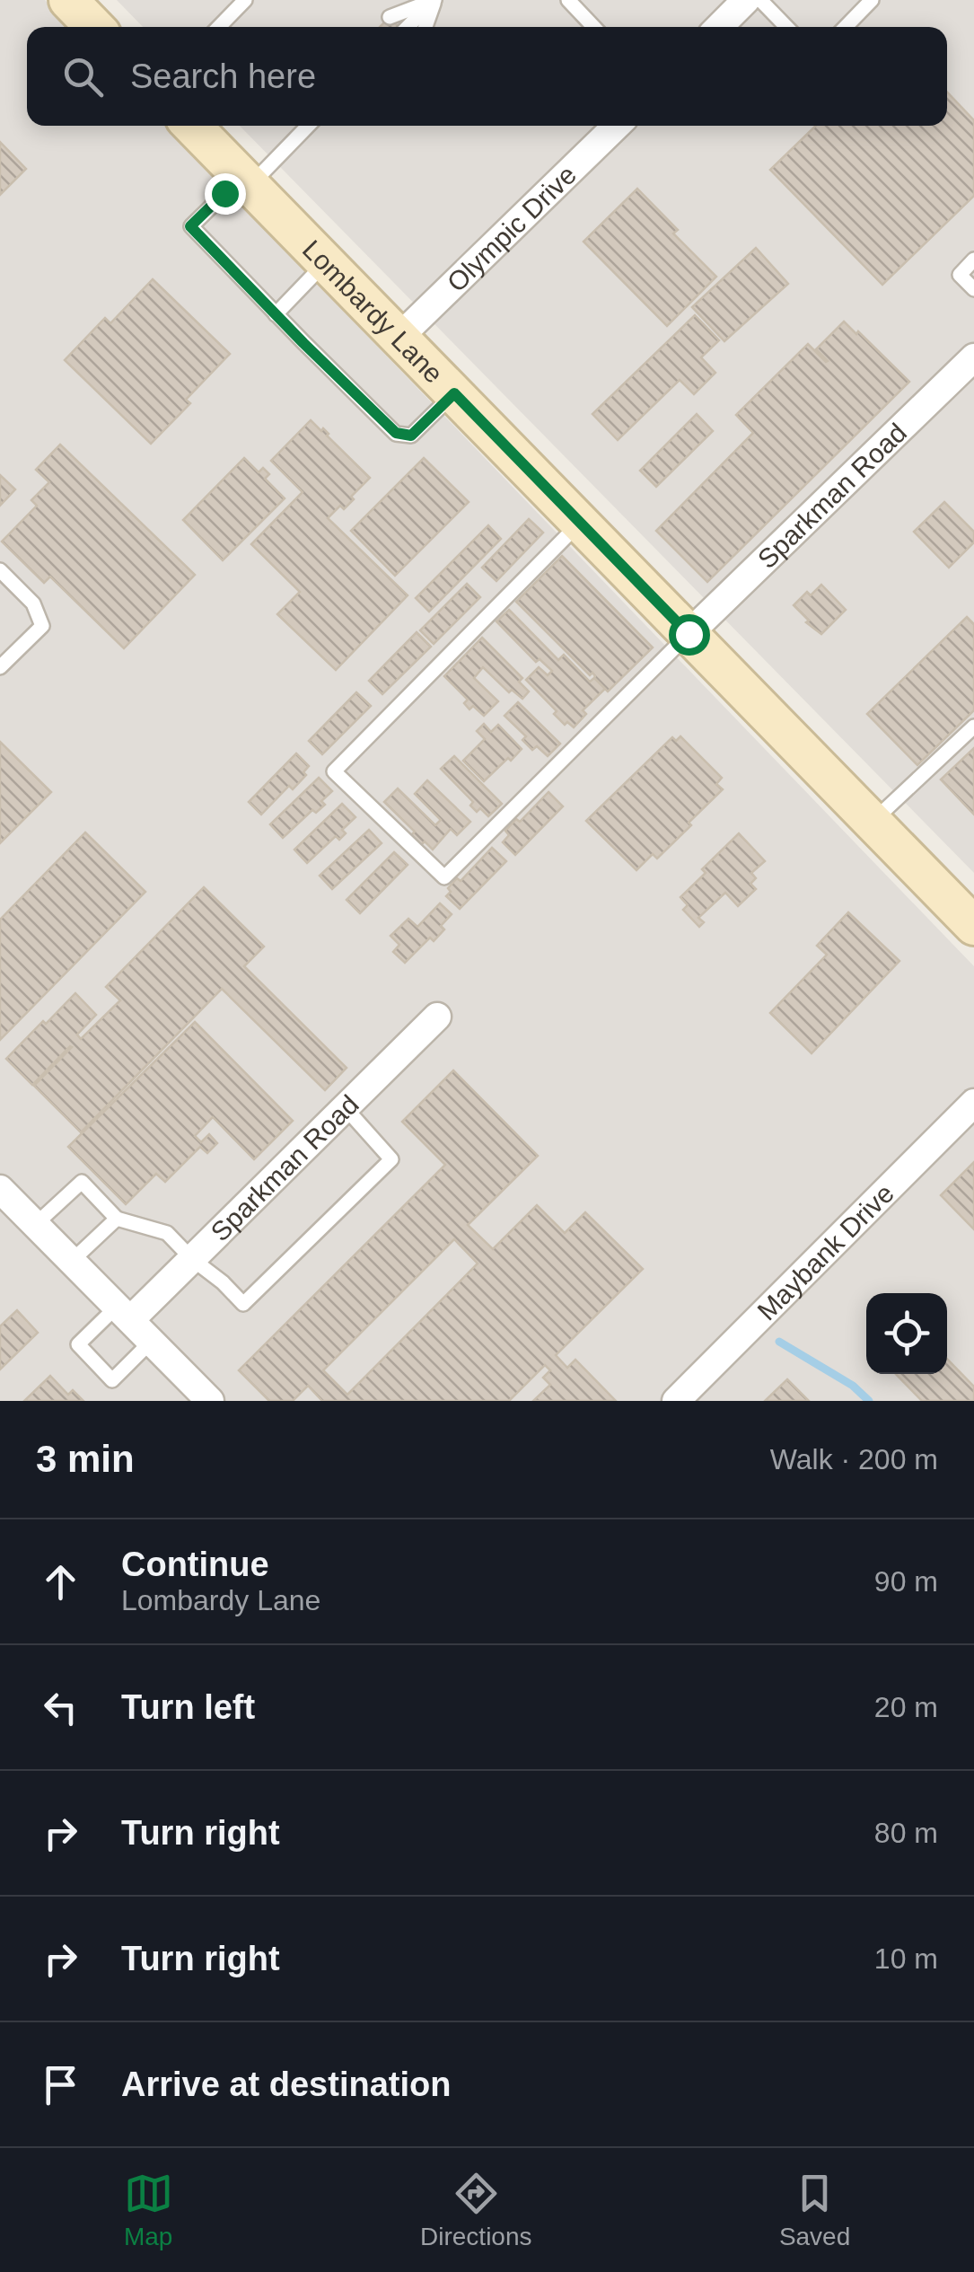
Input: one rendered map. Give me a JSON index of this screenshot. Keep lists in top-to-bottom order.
{
  "streets": {
    "main road": ["Lombardy Lane"],
    "street": ["Olympic Drive", "Sparkman Road", "Maybank Drive"]
  },
  "crossings": [
    ["Olympic Drive", "Lombardy Lane"],
    ["Lombardy Lane", "Sparkman Road"]
  ],
  "page": {
    "search": "Search here",
    "heading": ["3 min", "Walk · 200 m"],
    "list": [
      ["Continue", "Lombardy Lane", "90 m"],
      ["Turn left", "20 m"],
      ["Turn right", "80 m"],
      ["Turn right", "10 m"],
      "Arrive at destination"
    ],
    "nav": ["Map", "Directions", "Saved"]
  }
}
